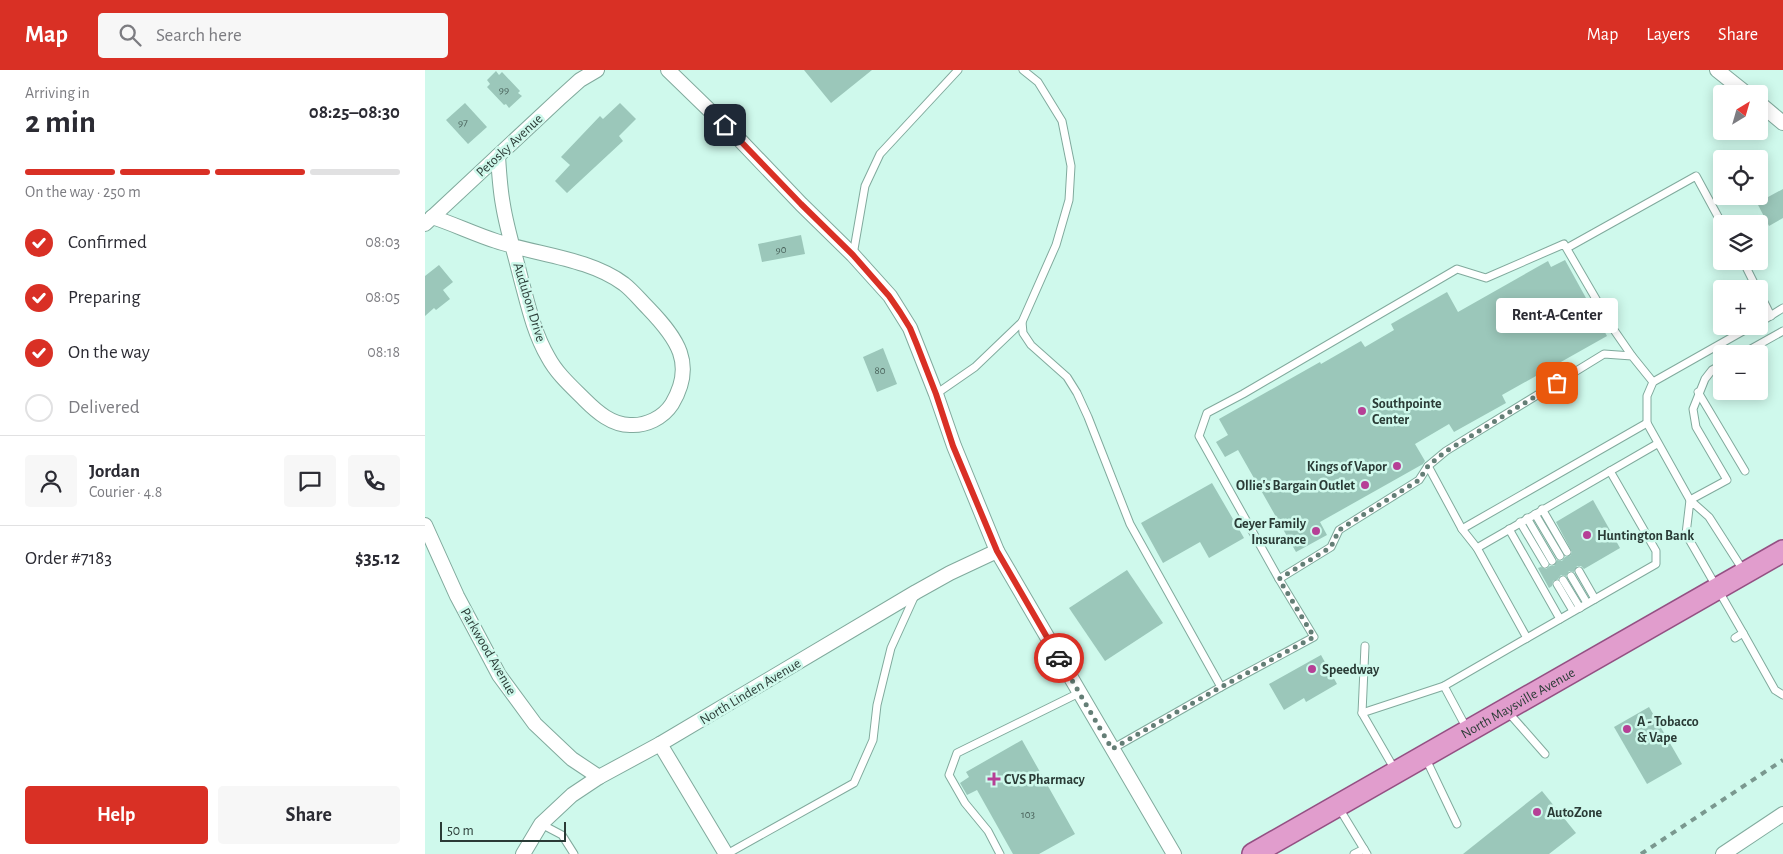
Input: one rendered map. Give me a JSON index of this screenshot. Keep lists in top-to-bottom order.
{
  "streets": {
    "main road": ["North Maysville Avenue"],
    "street": [
      "Petosky Avenue",
      "Audubon Drive",
      "Parkwood Avenue",
      "North Linden Avenue"
    ]
  },
  "crossings": [
    ["Petosky Avenue", "Audubon Drive"],
    ["Parkwood Avenue", "North Linden Avenue"]
  ],
  "places": {
    "other": [
      "Rent-A-Center",
      "Southpointe Center",
      "Kings of Vapor",
      "Ollie's Bargain Outlet",
      "Geyer Family Insurance",
      "Huntington Bank",
      "Speedway",
      "A - Tobacco & Vape",
      "AutoZone"
    ],
    "health": ["CVS Pharmacy"]
  },
  "house_numbers": [
    "99",
    "97",
    "90",
    "80",
    "103"
  ],
  "scale_bar": "50 m",
  "north": "top right",
  "page": {
    "header": "Map",
    "search": "Search here",
    "nav": ["Map", "Layers", "Share"],
    "heading": ["2 min", "Arriving in", "08:25–08:30"],
    "panel": [
      "Jordan",
      "Courier · 4.8",
      "Order #7183",
      "$35.12"
    ],
    "map_buttons": ["+", "−"],
    "bar": "On the way · 250 m",
    "list": [
      ["Confirmed", "08:03"],
      ["Preparing", "08:05"],
      ["On the way", "08:18"],
      "Delivered"
    ],
    "bubble": "Rent-A-Center",
    "buttons": ["Help", "Share"],
    "scale": "50 m"
  }
}
